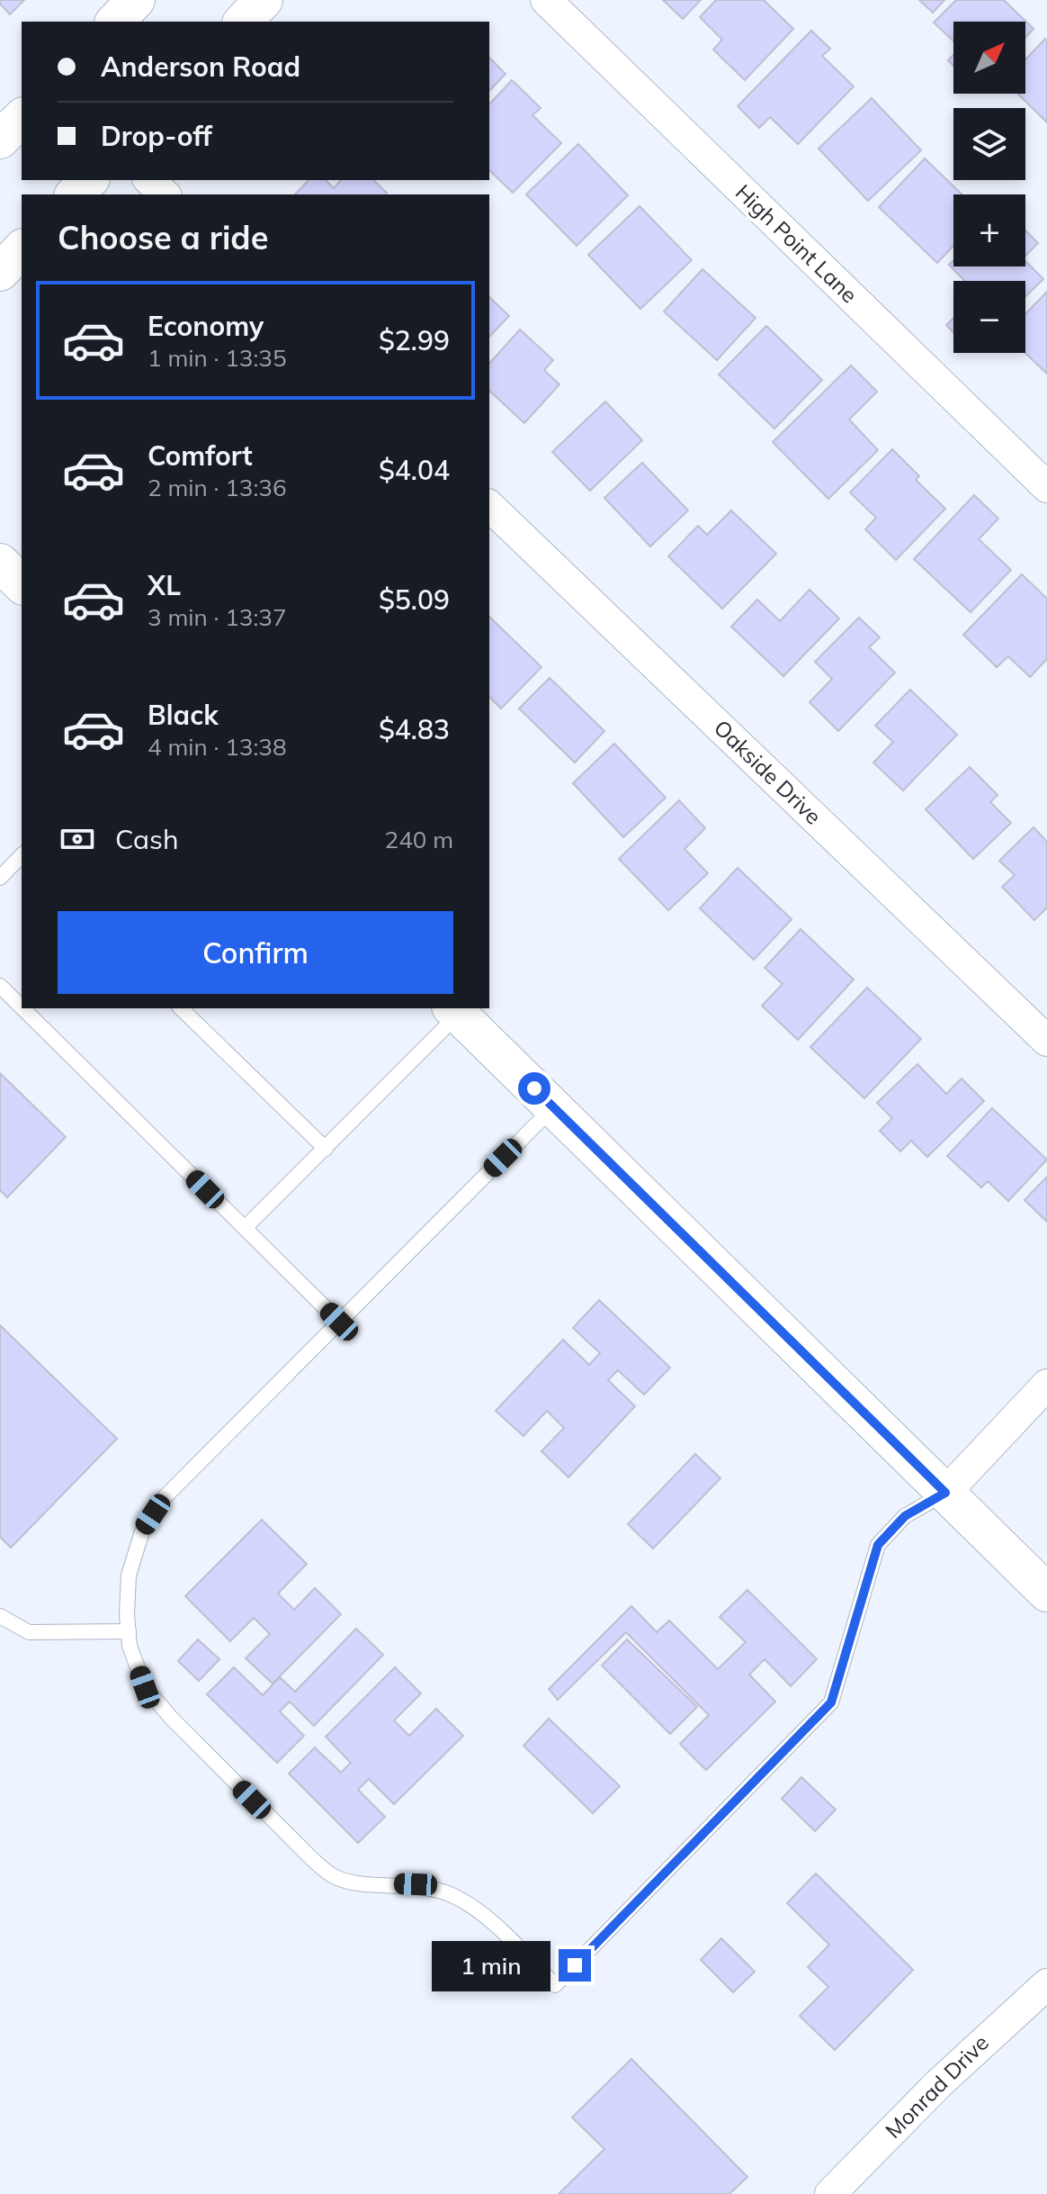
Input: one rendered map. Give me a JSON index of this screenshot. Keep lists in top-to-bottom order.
{
  "streets": {
    "street": ["High Point Lane", "Oakside Drive", "Monrad Drive"]
  },
  "north": "top right",
  "page": {
    "map_buttons": ["+", "−"],
    "banner": ["Anderson Road", "Drop-off"],
    "heading": "Choose a ride",
    "list": [
      {
        "name": "Economy",
        "note": "1 min · 13:35",
        "value": "$2.99"
      },
      {
        "name": "Comfort",
        "note": "2 min · 13:36",
        "value": "$4.04"
      },
      {
        "name": "XL",
        "note": "3 min · 13:37",
        "value": "$5.09"
      },
      {
        "name": "Black",
        "note": "4 min · 13:38",
        "value": "$4.83"
      }
    ],
    "pay": ["Cash", "240 m"],
    "buttons": "Confirm",
    "bubble": "1 min"
  }
}
